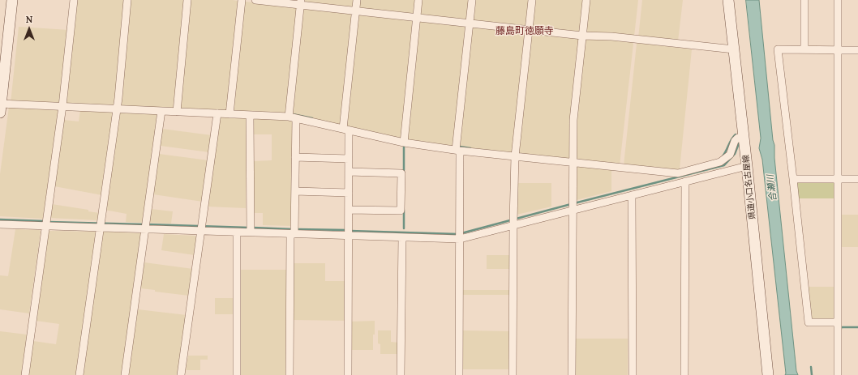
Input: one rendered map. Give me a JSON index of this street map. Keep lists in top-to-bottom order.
{
  "streets": {
    "main road": ["県道小口名古屋線"]
  },
  "districts": ["藤島町徳願寺"],
  "water": ["合瀬川"],
  "north": "top"
}
